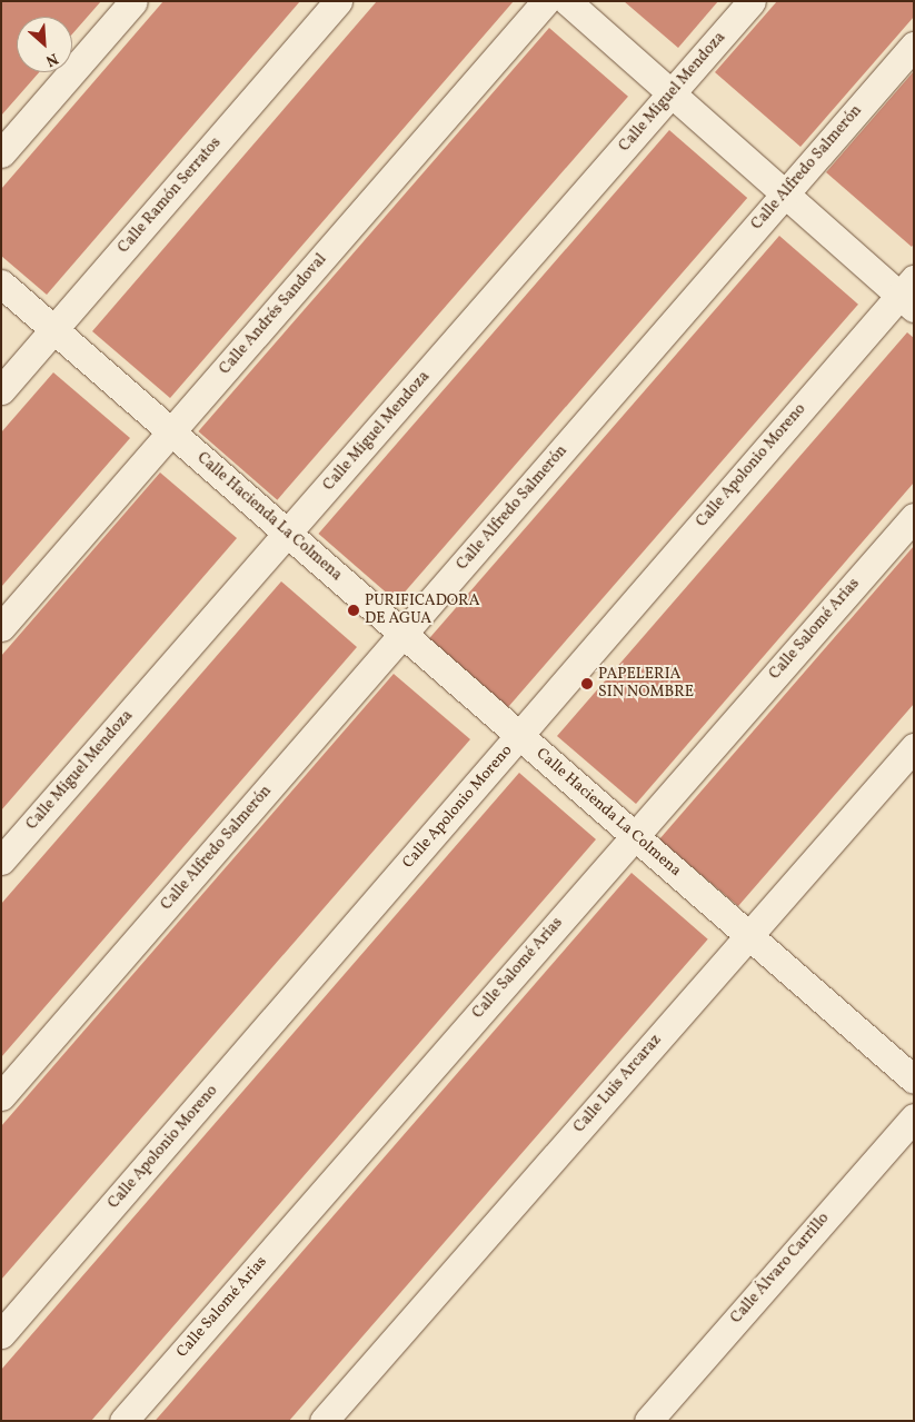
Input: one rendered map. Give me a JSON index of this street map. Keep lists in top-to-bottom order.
{
  "streets": {
    "street": [
      "Calle Miguel Mendoza",
      "Calle Alfredo Salmerón",
      "Calle Ramón Serratos",
      "Calle Andrés Sandoval",
      "Calle Apolonio Moreno",
      "Calle Hacienda La Colmena",
      "Calle Salomé Arias",
      "Calle Luis Arcaraz",
      "Calle Álvaro Carrillo"
    ]
  },
  "crossings": [
    ["Calle Miguel Mendoza", "Calle Hacienda La Colmena"],
    ["Calle Alfredo Salmerón", "Calle Hacienda La Colmena"],
    ["Calle Ramón Serratos", "Calle Hacienda La Colmena"],
    ["Calle Andrés Sandoval", "Calle Hacienda La Colmena"],
    ["Calle Apolonio Moreno", "Calle Hacienda La Colmena"],
    ["Calle Hacienda La Colmena", "Calle Salomé Arias"],
    ["Calle Hacienda La Colmena", "Calle Luis Arcaraz"]
  ],
  "places": ["PURIFICADORA DE AGUA", "PAPELERIA SIN NOMBRE"],
  "north": "bottom right"
}
